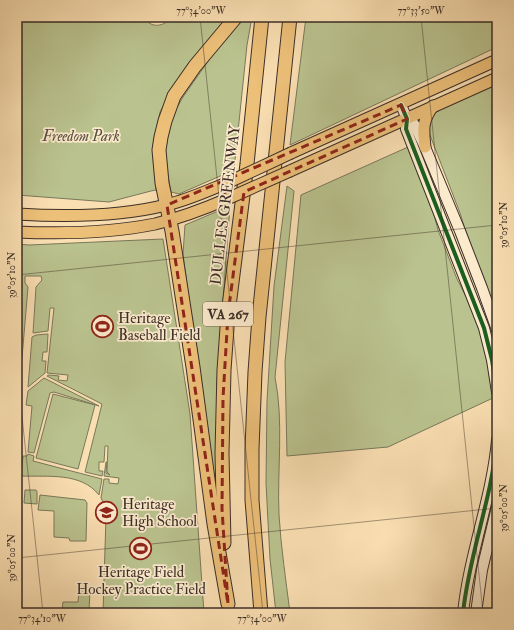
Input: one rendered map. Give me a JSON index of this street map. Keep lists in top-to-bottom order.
{
  "streets": {
    "highway": ["DULLES GREENWAY", "VA 267"]
  },
  "parks": ["Freedom Park"],
  "places": {
    "sports": ["Heritage Baseball Field", "Heritage Field Hockey Practice Field"],
    "school or university": ["Heritage High School"]
  },
  "coordinates": [
    "77°34'00\"W",
    "77°33'50\"W",
    "39°05'10\"N",
    "39°05'00\"N",
    "77°34'10\"W"
  ]
}
